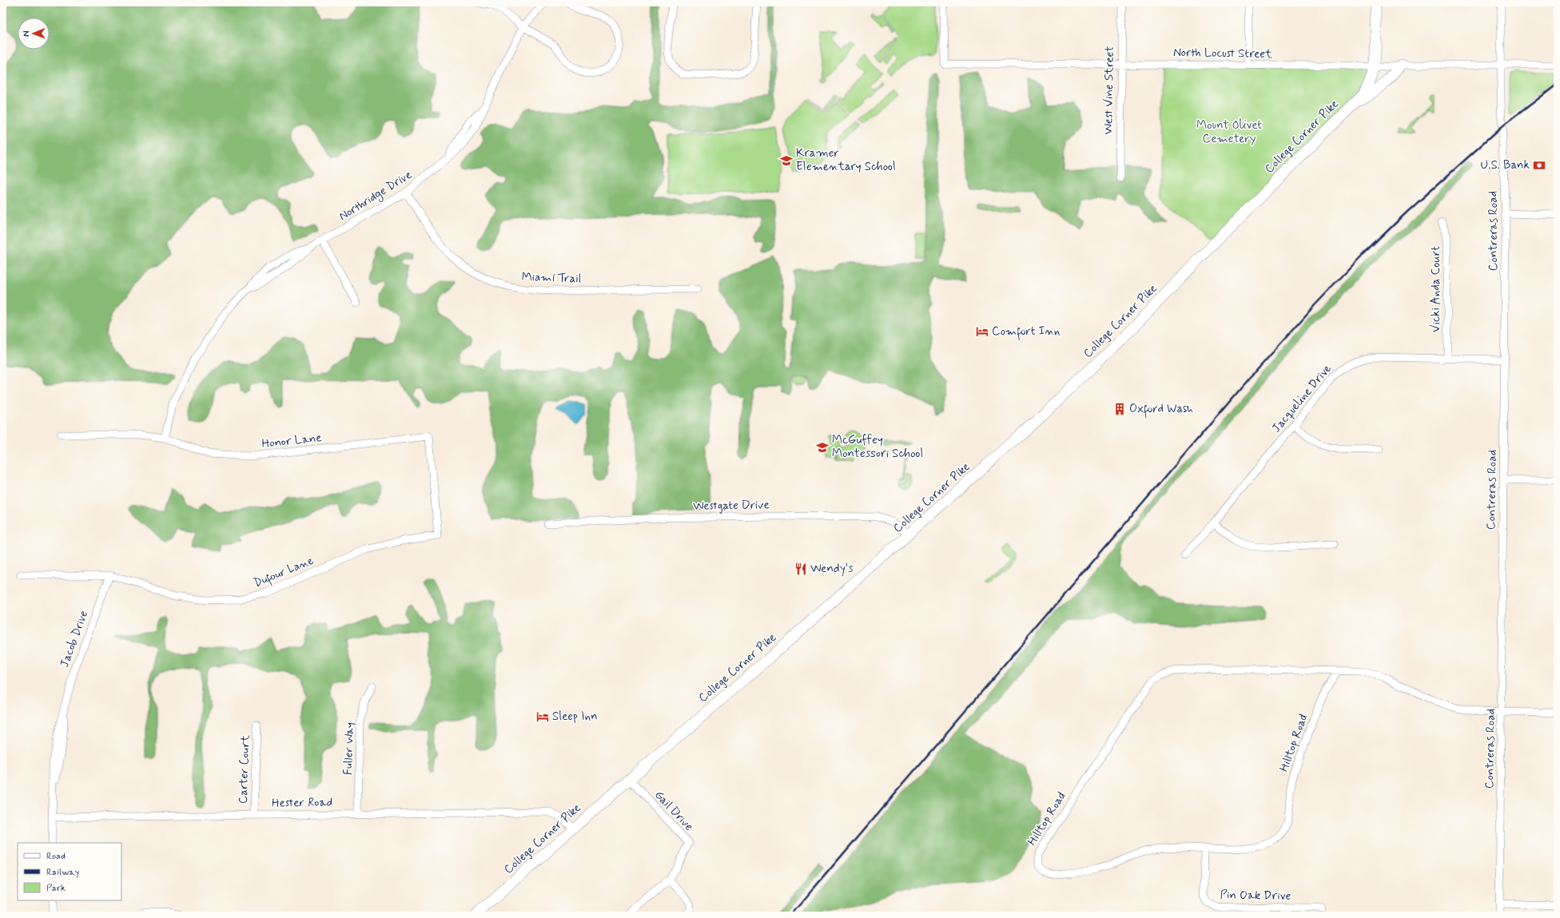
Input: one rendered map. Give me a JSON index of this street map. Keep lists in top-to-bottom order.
{
  "streets": {
    "highway": ["College Corner Pike"],
    "street": [
      "North Locust Street",
      "West Vine Street",
      "Northridge Drive",
      "Contreras Road",
      "Miami Trail",
      "Vicki Anda Court",
      "Jacqueline Drive",
      "Honor Lane",
      "Westgate Drive",
      "Dufour Lane",
      "Jacob Drive",
      "Hilltop Road",
      "Fuller Way",
      "Carter Court",
      "Hester Road",
      "Gail Drive",
      "Pin Oak Drive"
    ]
  },
  "crossings": [
    ["North Locust Street", "West Vine Street"],
    ["North Locust Street", "College Corner Pike"],
    ["North Locust Street", "Contreras Road"],
    ["College Corner Pike", "Westgate Drive"],
    ["College Corner Pike", "Hester Road"],
    ["College Corner Pike", "Gail Drive"],
    ["Northridge Drive", "Miami Trail"],
    ["Northridge Drive", "Honor Lane"],
    ["Contreras Road", "Jacqueline Drive"],
    ["Contreras Road", "Hilltop Road"],
    ["Vicki Anda Court", "Jacqueline Drive"],
    ["Honor Lane", "Dufour Lane"],
    ["Dufour Lane", "Jacob Drive"],
    ["Jacob Drive", "Hester Road"],
    ["Hilltop Road", "Pin Oak Drive"],
    ["Fuller Way", "Hester Road"],
    ["Carter Court", "Hester Road"]
  ],
  "parks": ["Mount Olivet Cemetery"],
  "places": {
    "school or university": ["Kramer Elementary School", "McGuffey Montessori School"],
    "bank": ["U.S. Bank"],
    "hotel": ["Comfort Inn", "Sleep Inn"],
    "building": ["Oxford Wash"],
    "restaurant": ["Wendy's"]
  },
  "legend": ["Road", "Railway", "Park"],
  "north": "left"
}
